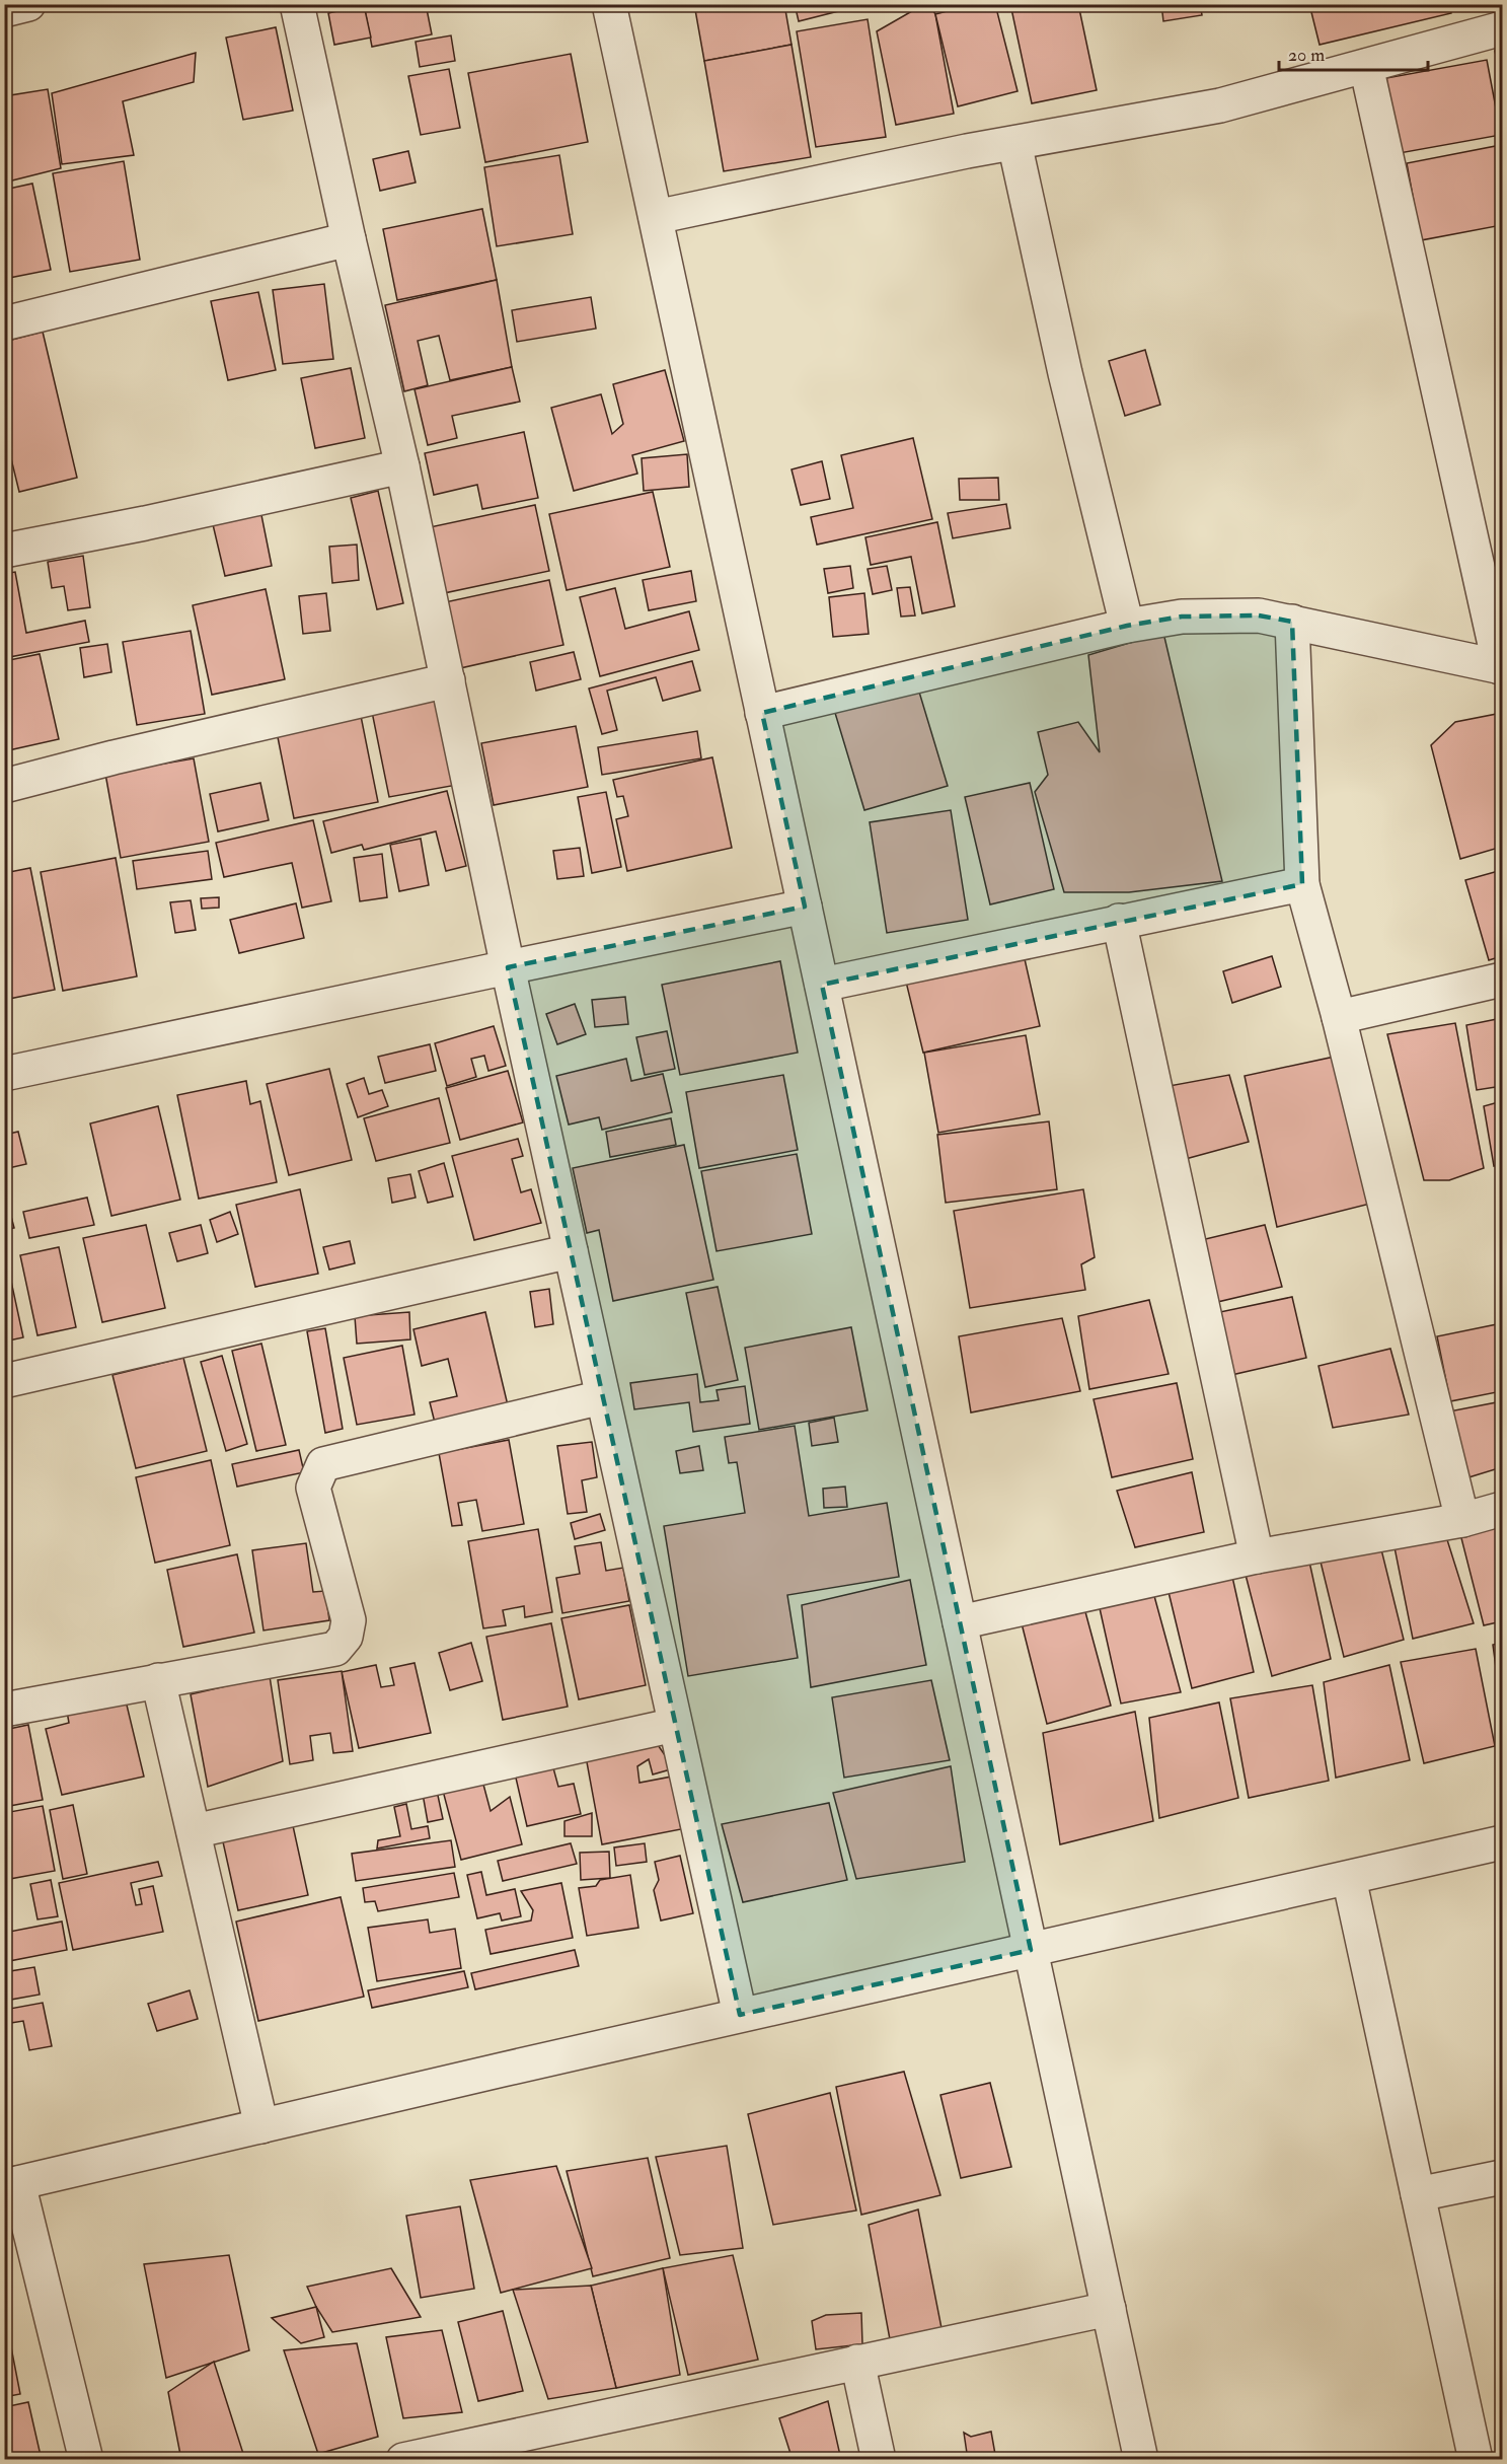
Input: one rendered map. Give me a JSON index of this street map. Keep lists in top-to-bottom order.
{
  "scale_bar": "20 m"
}
